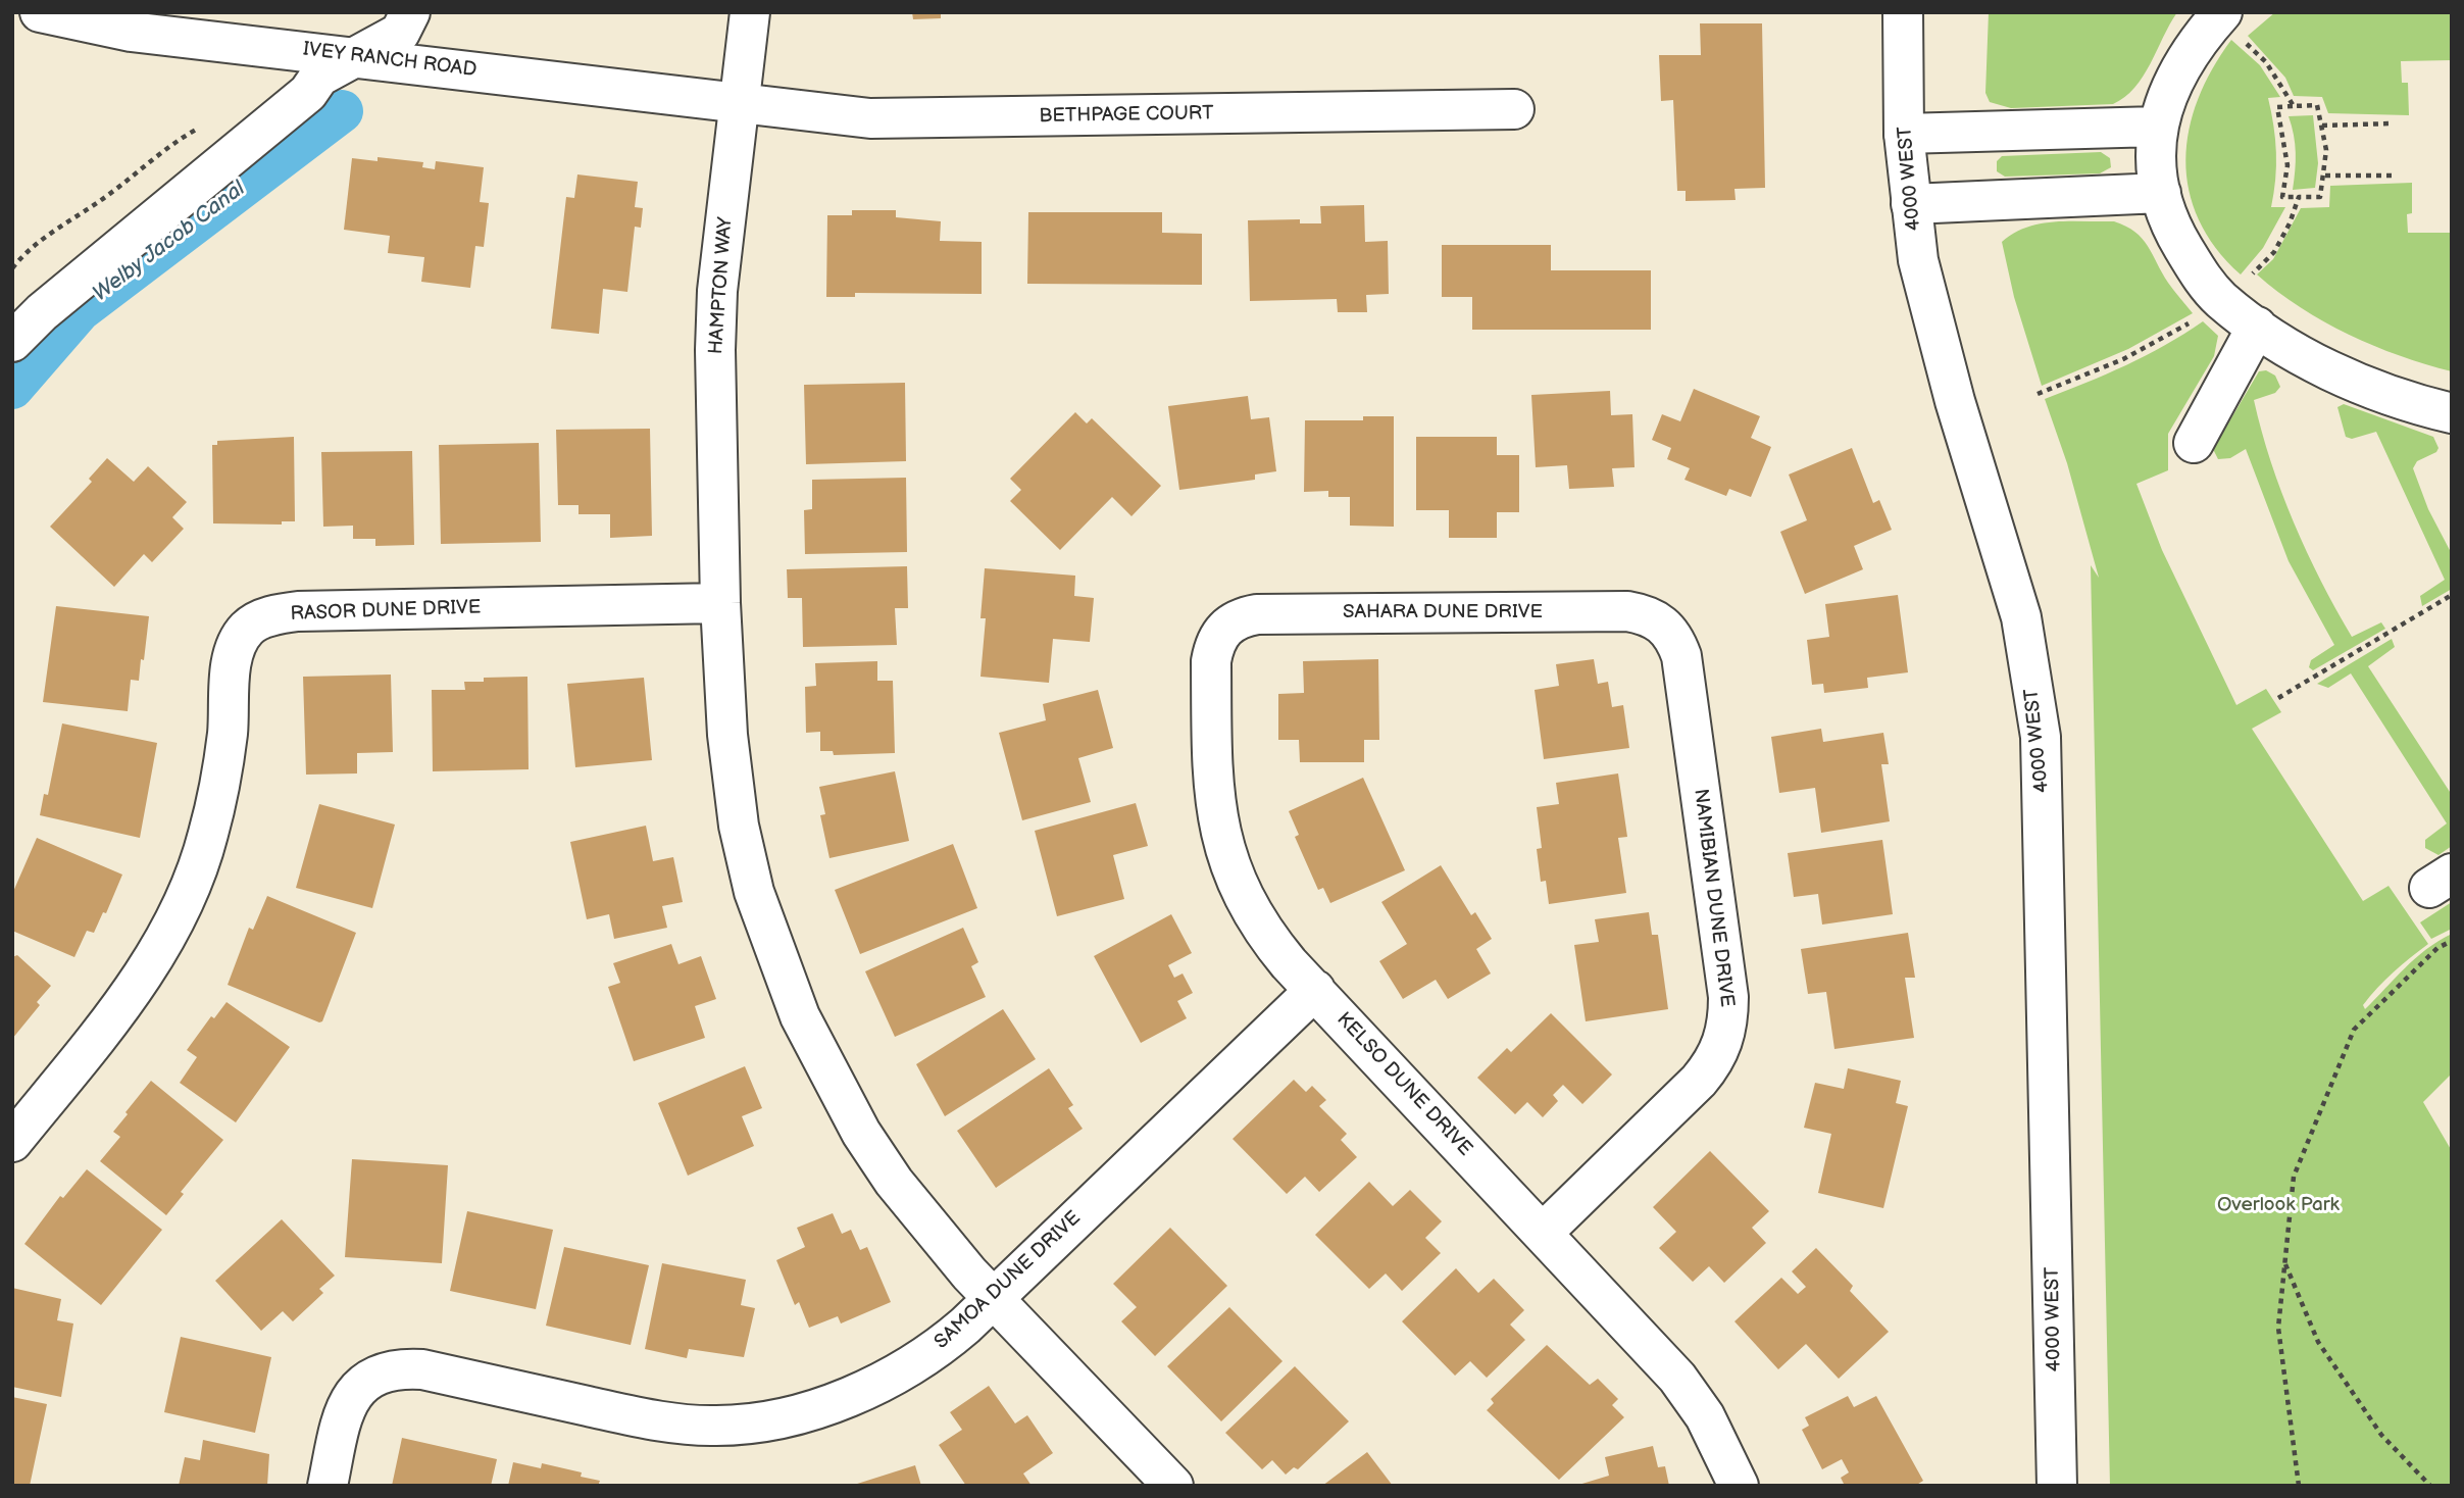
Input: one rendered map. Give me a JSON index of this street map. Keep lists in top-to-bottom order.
{
  "streets": {
    "street": [
      "IVEY RANCH ROAD",
      "BETHPAGE COURT",
      "4000 WEST",
      "HAMPTON WAY",
      "RASOR DUNE DRIVE",
      "SAHARA DUNE DRIVE",
      "NAMIBIAN DUNE DRIVE",
      "KELSO DUNE DRIVE",
      "SAMOA DUNE DRIVE"
    ]
  },
  "crossings": [
    ["IVEY RANCH ROAD", "BETHPAGE COURT"],
    ["IVEY RANCH ROAD", "HAMPTON WAY"],
    ["BETHPAGE COURT", "HAMPTON WAY"],
    ["HAMPTON WAY", "RASOR DUNE DRIVE"],
    ["HAMPTON WAY", "SAMOA DUNE DRIVE"],
    ["SAHARA DUNE DRIVE", "NAMIBIAN DUNE DRIVE"],
    ["SAHARA DUNE DRIVE", "KELSO DUNE DRIVE"],
    ["NAMIBIAN DUNE DRIVE", "KELSO DUNE DRIVE"],
    ["KELSO DUNE DRIVE", "SAMOA DUNE DRIVE"]
  ],
  "water": ["Welby Jacob Canal"],
  "parks": ["Overlook Park"]
}
